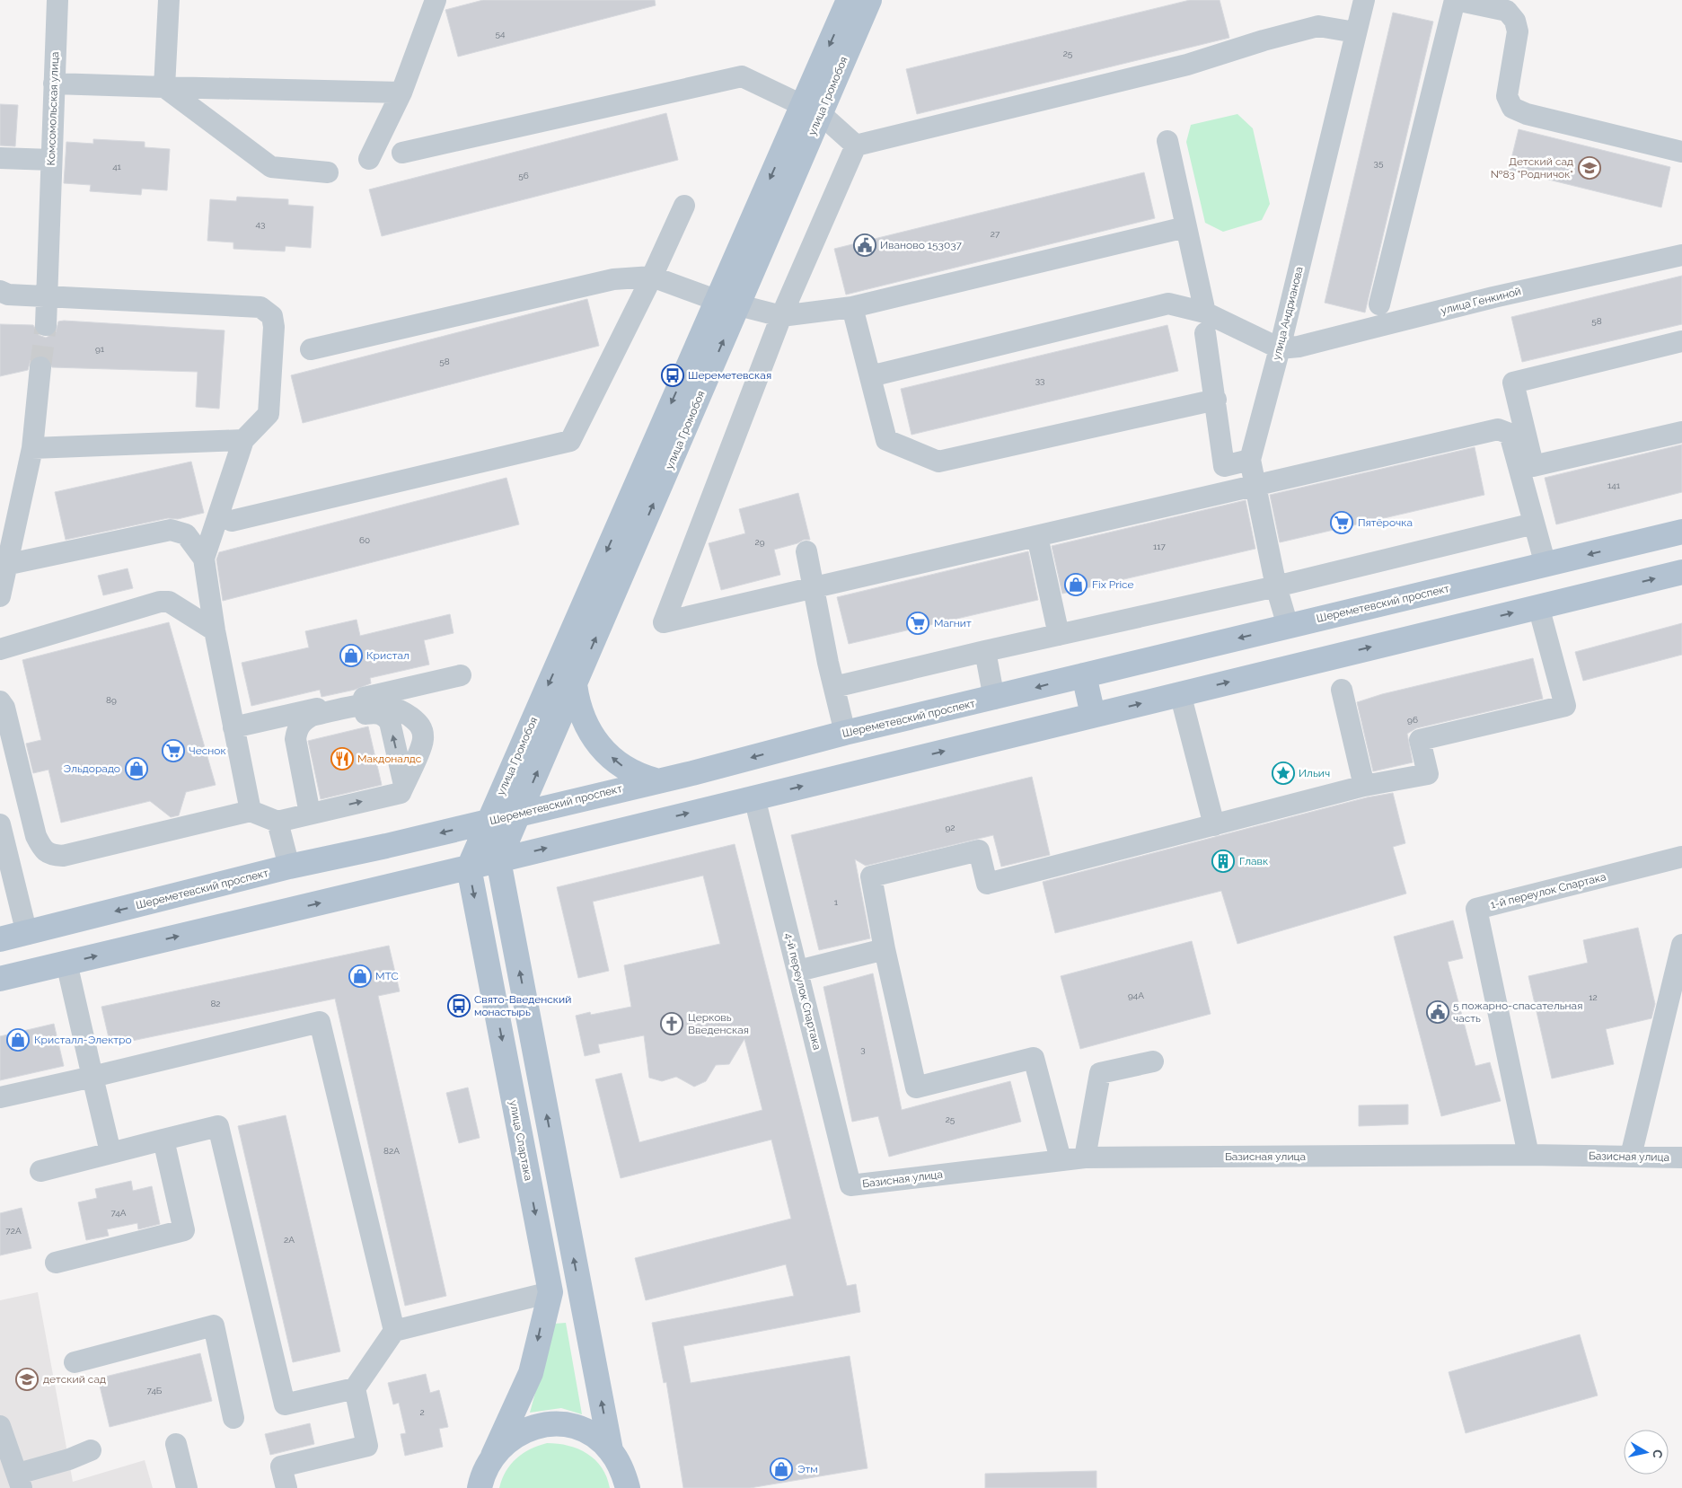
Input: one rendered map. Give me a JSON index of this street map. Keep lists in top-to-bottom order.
{
  "streets": {
    "main road": ["улица Громобоя", "Шереметевский проспект", "улица Спартака"],
    "street": [
      "Комсомольская улица",
      "улица Генкиной",
      "улица Андрианова",
      "1-й переулок Спартака",
      "4-й переулок Спартака",
      "Базисная улица"
    ]
  },
  "crossings": [
    ["улица Громобоя", "Шереметевский проспект"],
    ["улица Генкиной", "улица Андрианова"],
    ["улица Андрианова", "Шереметевский проспект"],
    ["1-й переулок Спартака", "Базисная улица"],
    ["4-й переулок Спартака", "Базисная улица"]
  ],
  "places": {
    "school or university": ["Детский сад №83 \"Родничок\"", "детский сад"],
    "public building": ["Иваново 153037", "5 пожарно-спасательная часть"],
    "bus stop": ["Шереметевская", "Свято-Введенский монастырь"],
    "supermarket": ["Пятёрочка", "Магнит", "Чеснок"],
    "shop": [
      "Fix Price",
      "Кристал",
      "Эльдорадо",
      "МТС",
      "Кристалл-Электро",
      "Этм"
    ],
    "restaurant": ["Макдоналдс"],
    "place": ["Ильич"],
    "building": ["Главк"],
    "church": ["Церковь Введенская"]
  },
  "house_numbers": [
    "54",
    "25",
    "35",
    "41",
    "56",
    "43",
    "27",
    "58",
    "91",
    "58",
    "33",
    "141",
    "60",
    "29",
    "117",
    "89",
    "96",
    "92",
    "1",
    "94А",
    "12",
    "82",
    "3",
    "25",
    "82А",
    "74А",
    "72А",
    "2А",
    "74Б",
    "2"
  ],
  "north": "right"
}
